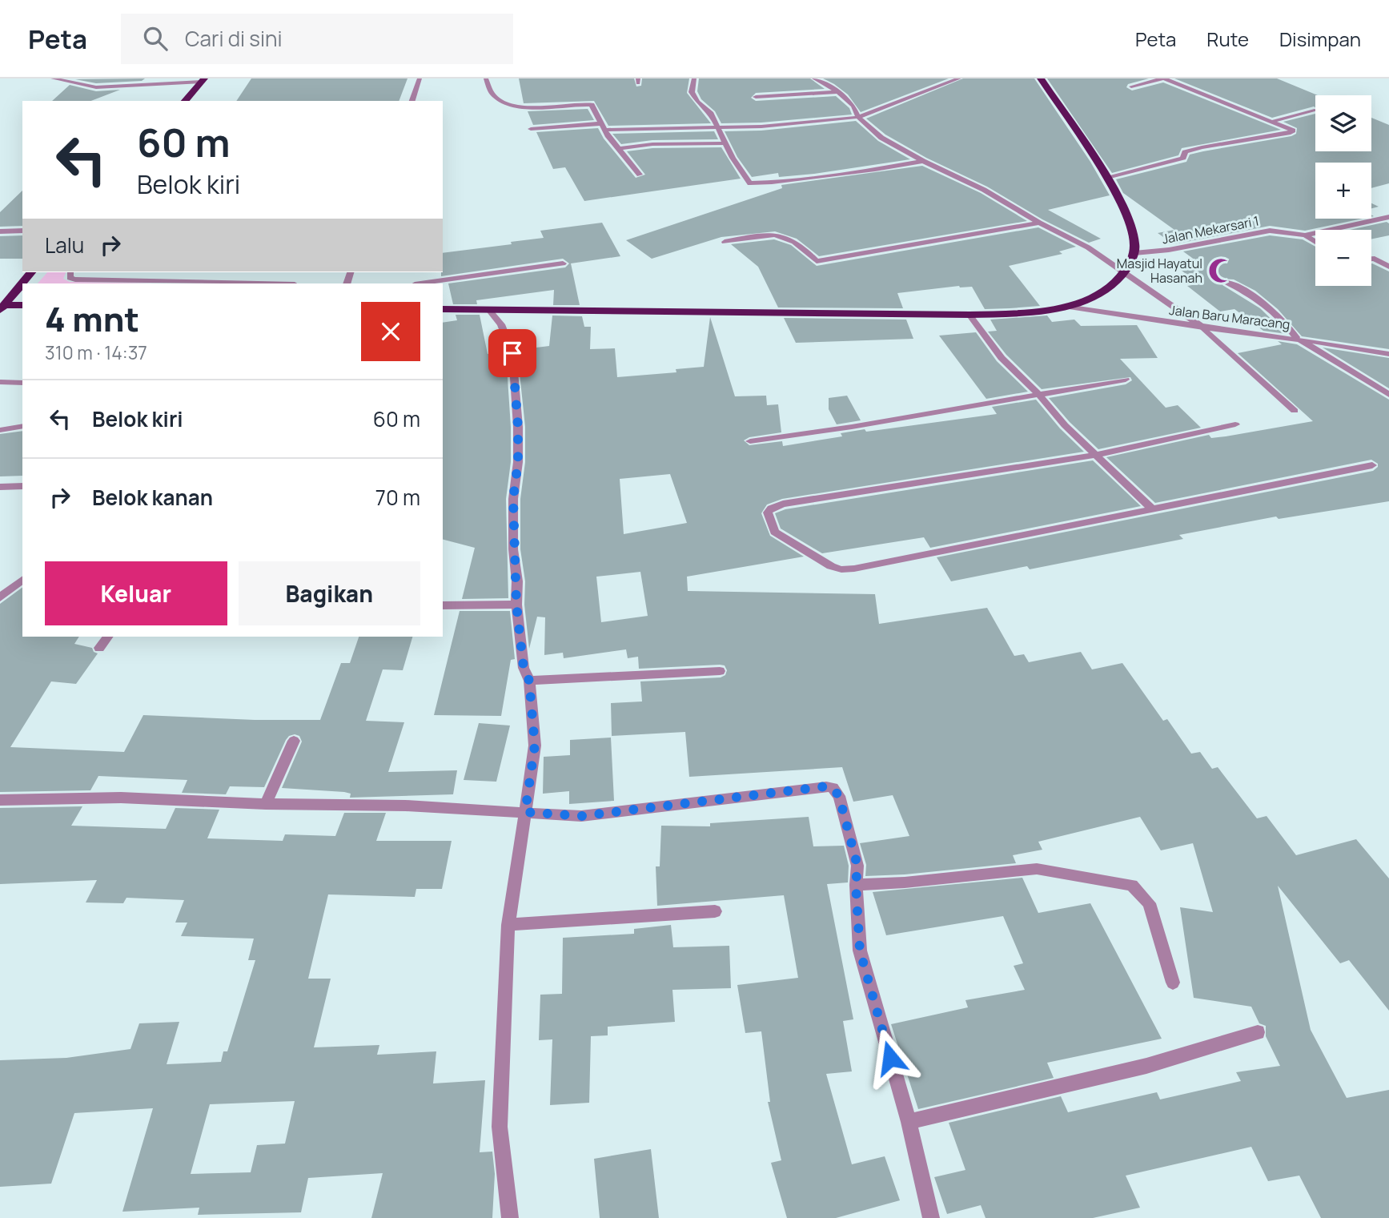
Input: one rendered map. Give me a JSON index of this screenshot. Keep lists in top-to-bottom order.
{
  "streets": {
    "street": ["Jalan Mekarsari 1", "Jalan Baru Maracang"]
  },
  "places": {
    "mosque": ["Masjid Hayatul Hasanah"]
  },
  "page": {
    "header": "Peta",
    "search": "Cari di sini",
    "nav": ["Peta", "Rute", "Disimpan"],
    "map_buttons": ["+", "−"],
    "turn": ["60 m", "Belok kiri"],
    "then": "Lalu",
    "heading": ["4 mnt", "310 m · 14:37"],
    "list": [
      {
        "name": "Belok kiri",
        "value": "60 m"
      },
      {
        "name": "Belok kanan",
        "value": "70 m"
      }
    ],
    "buttons": ["Keluar", "Bagikan"]
  }
}
